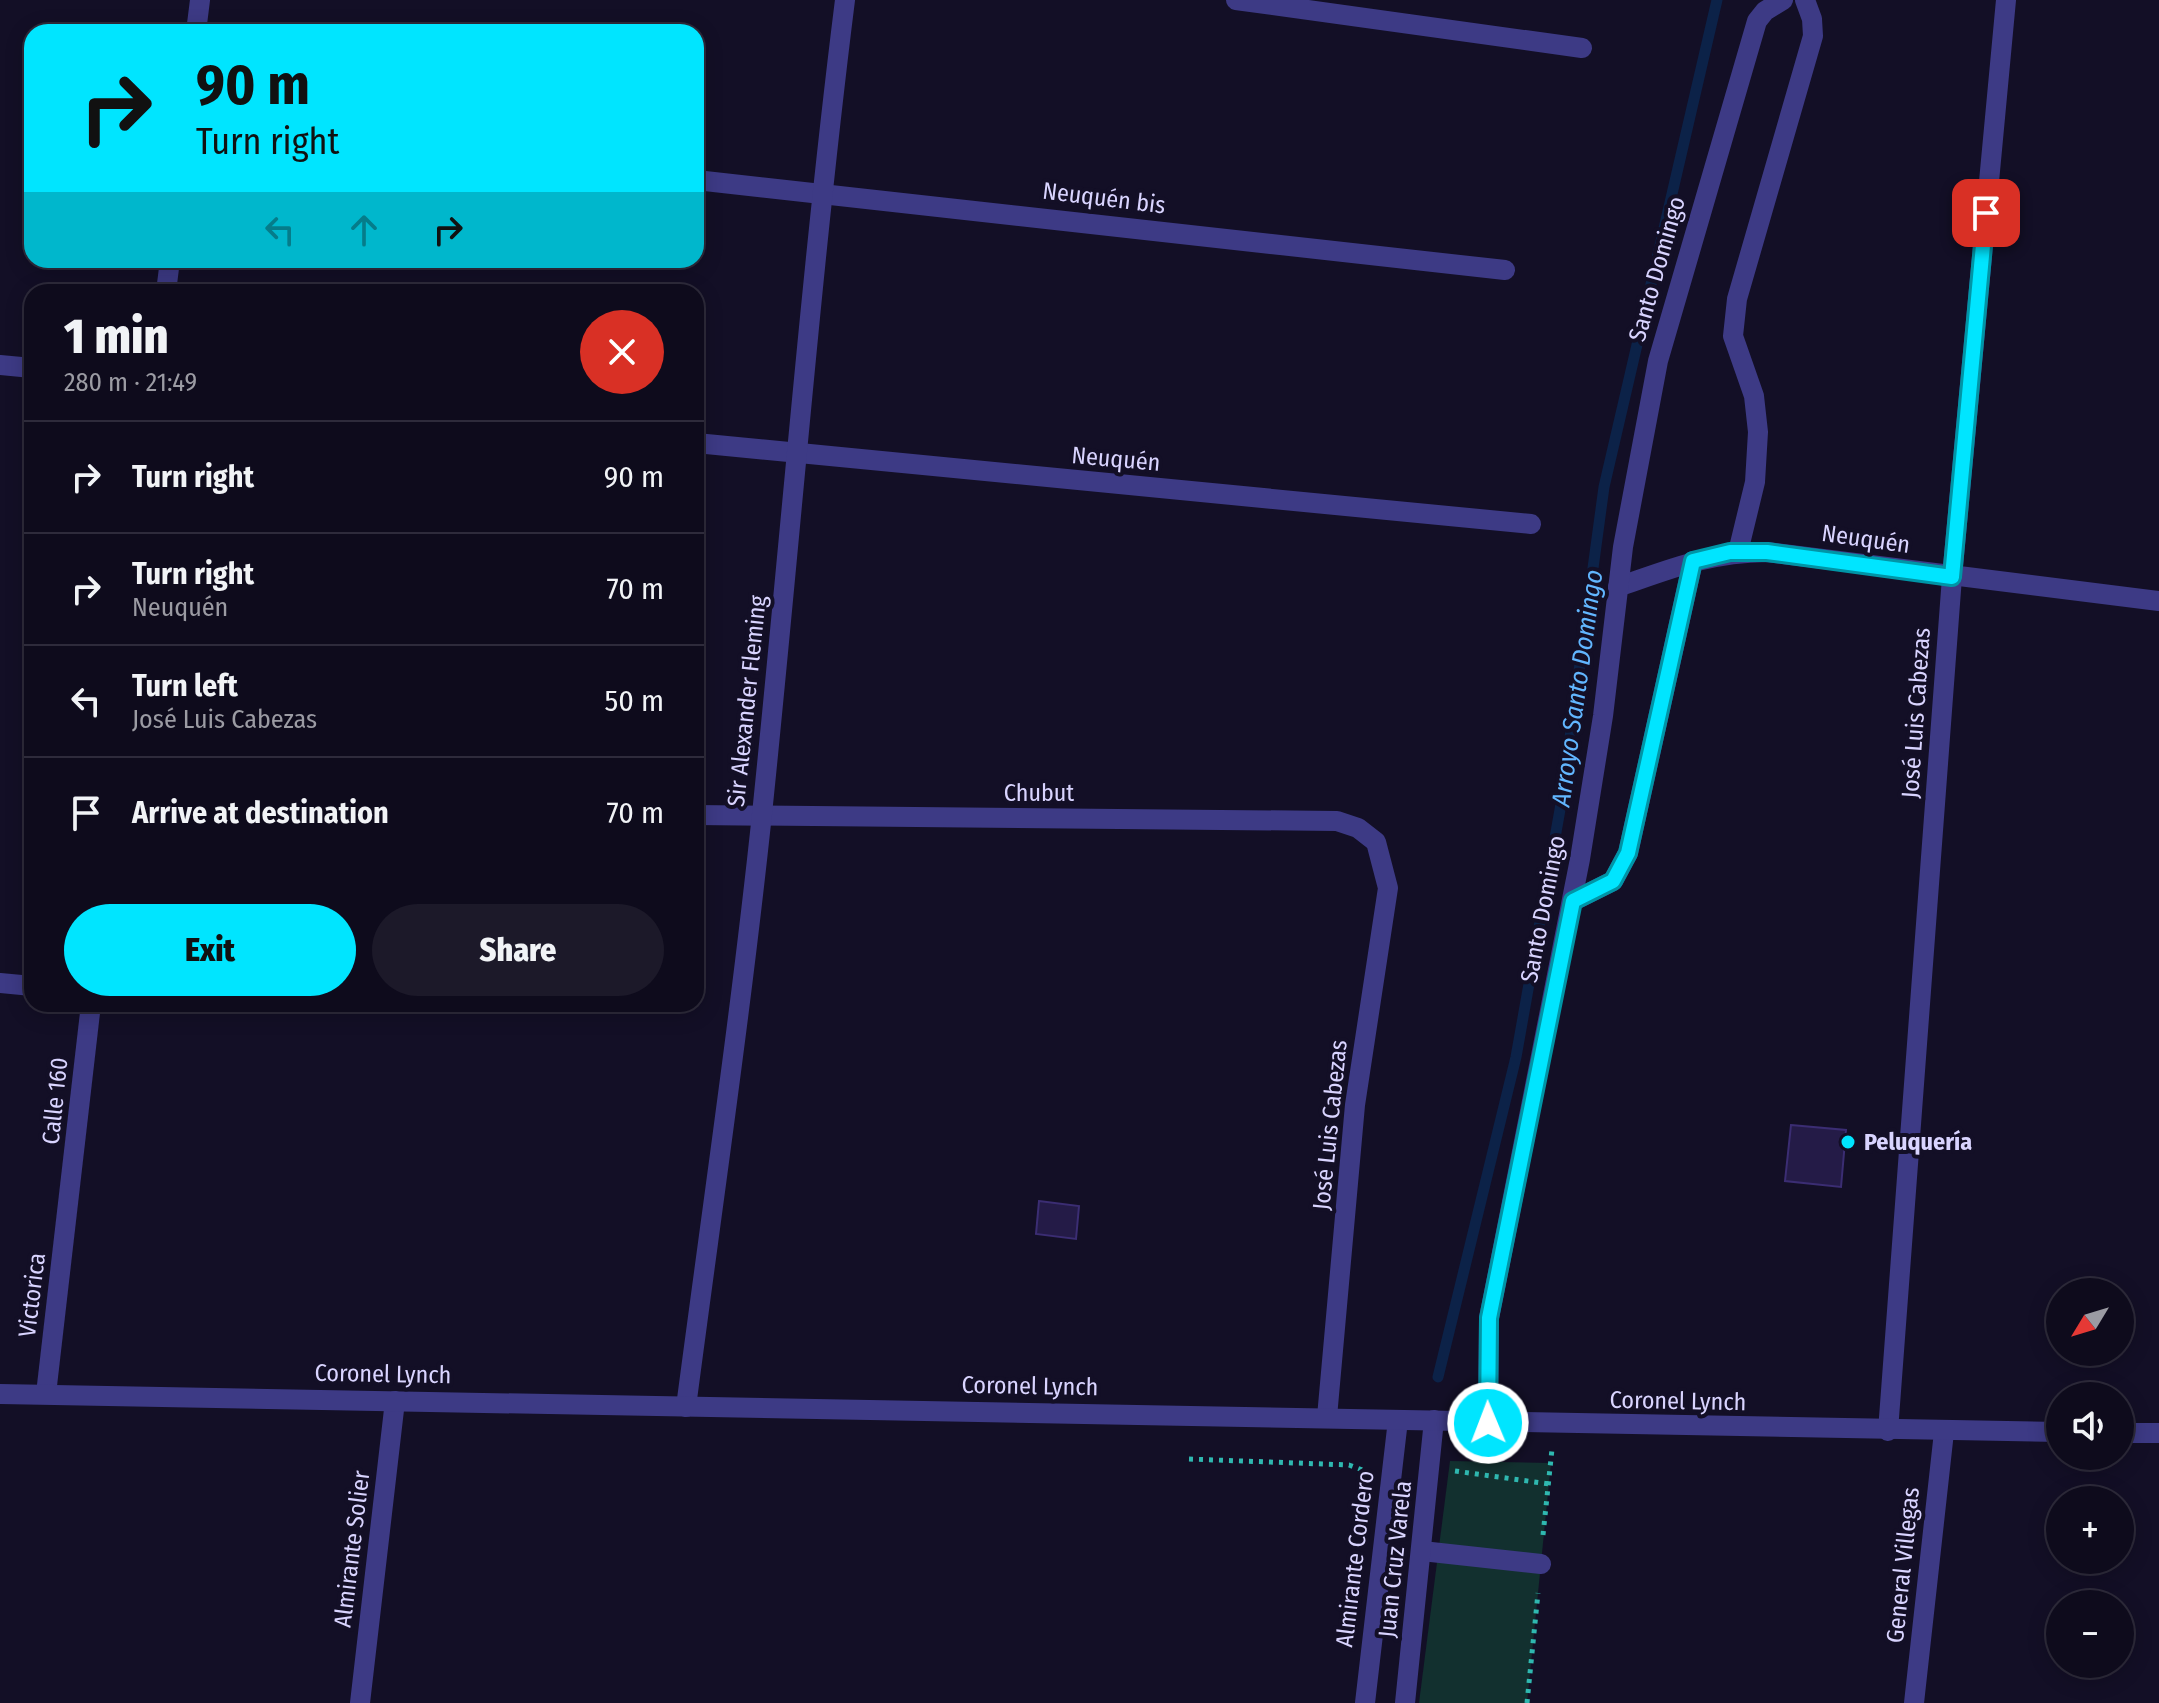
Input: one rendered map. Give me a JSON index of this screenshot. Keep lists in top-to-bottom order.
{
  "streets": {
    "street": [
      "Neuquén bis",
      "Santo Domingo",
      "Neuquén",
      "Sir Alexander Fleming",
      "José Luis Cabezas",
      "Chubut",
      "Calle 160",
      "Victorica",
      "Coronel Lynch",
      "Almirante Solier",
      "Almirante Cordero",
      "Juan Cruz Varela",
      "General Villegas"
    ]
  },
  "crossings": [
    ["Neuquén bis", "Sir Alexander Fleming"],
    ["Santo Domingo", "Neuquén"],
    ["Santo Domingo", "Coronel Lynch"],
    ["Neuquén", "Sir Alexander Fleming"],
    ["Neuquén", "José Luis Cabezas"],
    ["Sir Alexander Fleming", "Chubut"],
    ["Sir Alexander Fleming", "Coronel Lynch"],
    ["José Luis Cabezas", "Chubut"],
    ["José Luis Cabezas", "Coronel Lynch"],
    ["Calle 160", "Victorica"],
    ["Victorica", "Coronel Lynch"],
    ["Coronel Lynch", "Almirante Solier"],
    ["Coronel Lynch", "Almirante Cordero"],
    ["Coronel Lynch", "Juan Cruz Varela"],
    ["Coronel Lynch", "General Villegas"]
  ],
  "water": ["Arroyo Santo Domingo"],
  "places": ["Peluquería"],
  "north": "bottom left",
  "page": {
    "turn": ["90 m", "Turn right"],
    "heading": ["1 min", "280 m · 21:49"],
    "list": [
      {
        "name": "Turn right",
        "value": "90 m"
      },
      {
        "name": "Turn right",
        "note": "Neuquén",
        "value": "70 m"
      },
      {
        "name": "Turn left",
        "note": "José Luis Cabezas",
        "value": "50 m"
      },
      {
        "name": "Arrive at destination",
        "value": "70 m"
      }
    ],
    "buttons": ["Exit", "Share"],
    "map_buttons": ["+", "−"]
  }
}
